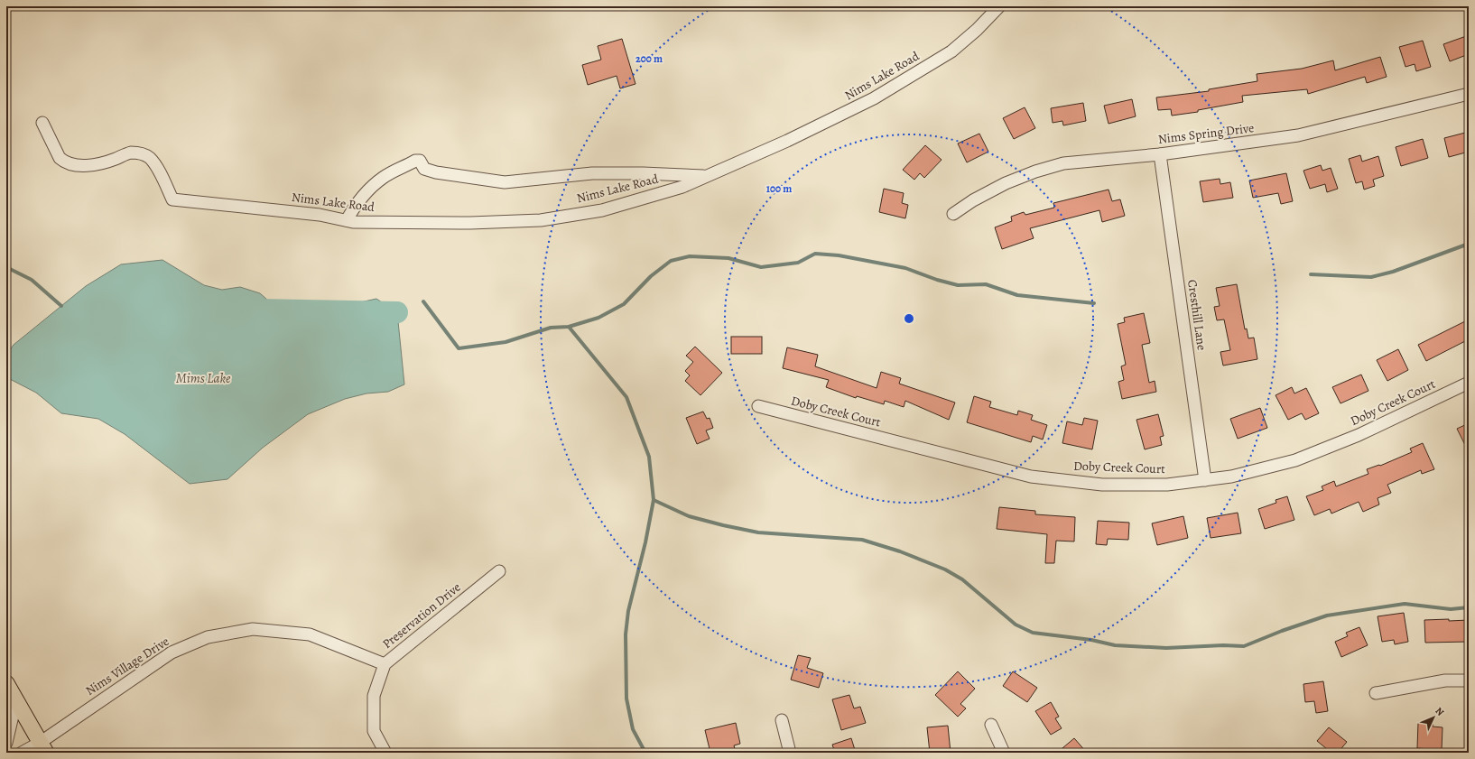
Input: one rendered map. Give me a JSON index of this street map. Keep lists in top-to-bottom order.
{
  "streets": {
    "street": [
      "Nims Lake Road",
      "Nims Spring Drive",
      "Cresthill Lane",
      "Doby Creek Court",
      "Preservation Drive",
      "Nims Village Drive"
    ]
  },
  "crossings": [
    ["Nims Spring Drive", "Cresthill Lane"],
    ["Cresthill Lane", "Doby Creek Court"],
    ["Preservation Drive", "Nims Village Drive"]
  ],
  "water": ["Mims Lake"],
  "north": "top right",
  "rings": ["200 m", "100 m"]
}
